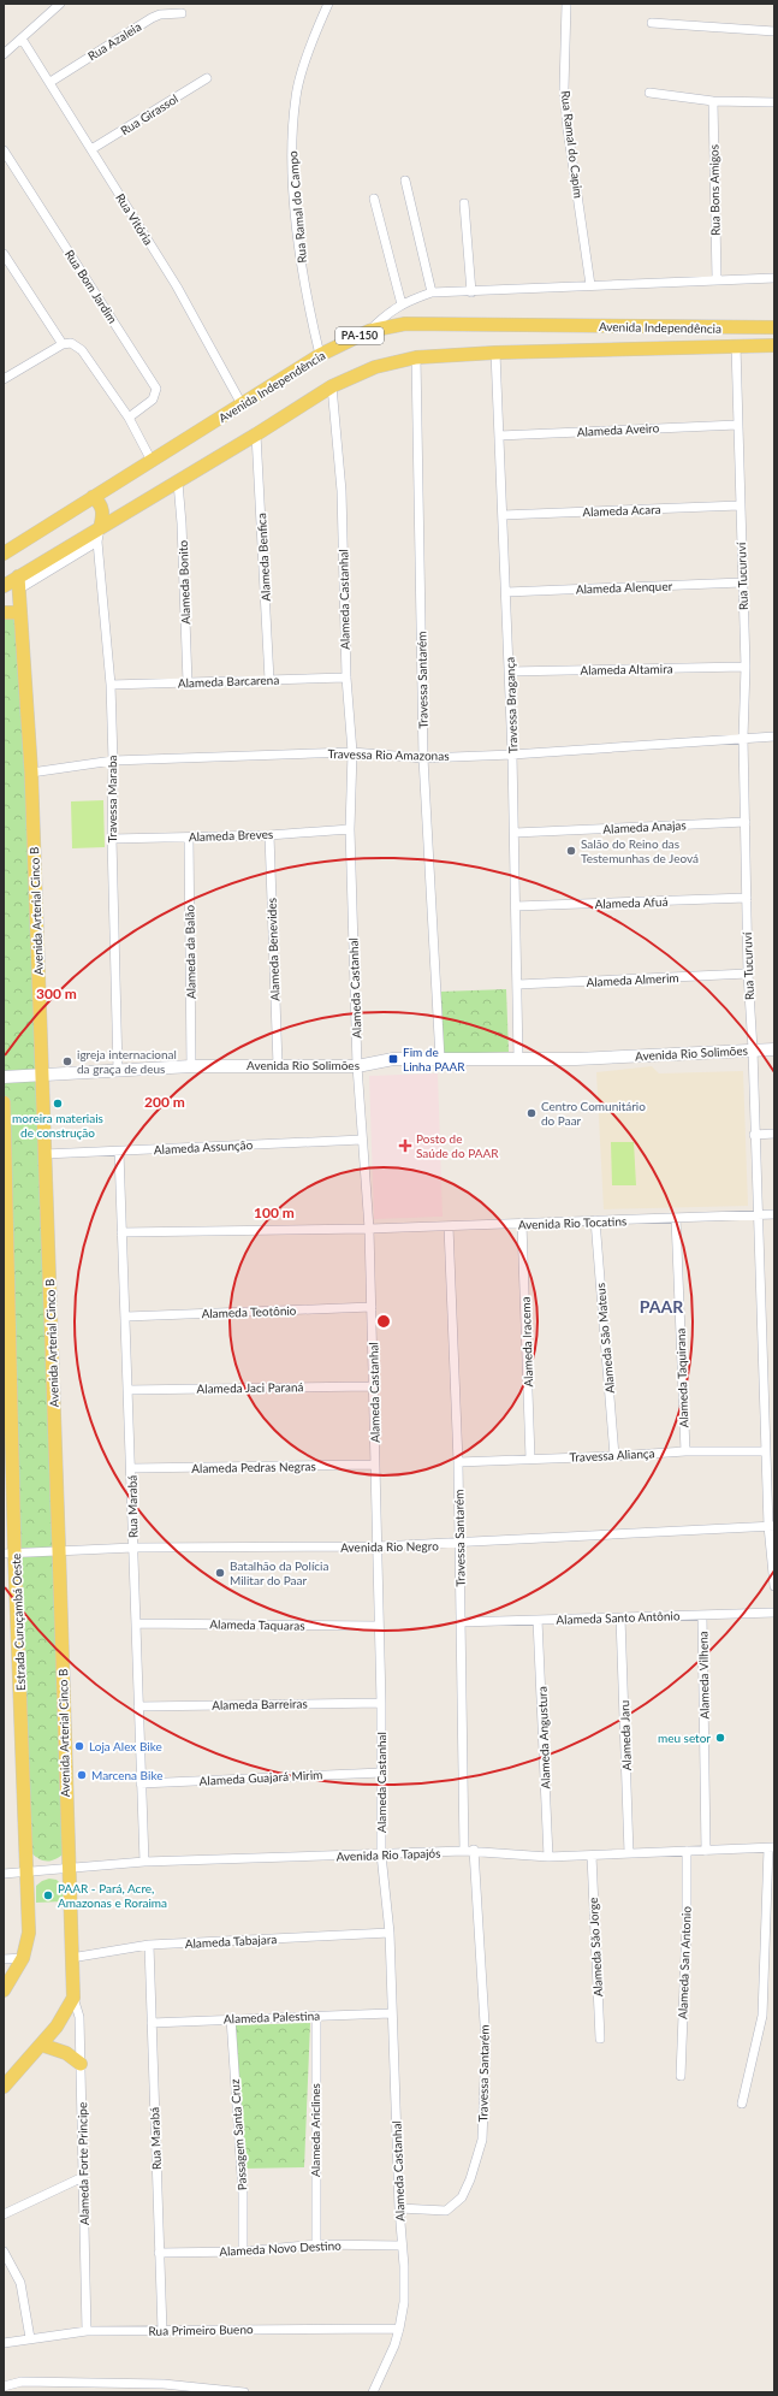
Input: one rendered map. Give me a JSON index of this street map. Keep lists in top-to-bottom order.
{
  "streets": {
    "main road": [
      "Avenida Independência",
      "PA-150",
      "Avenida Arterial Cinco B",
      "Avenida Rio Solimões",
      "Estrada Curuçambá Oeste"
    ],
    "street": [
      "Rua Azaleia",
      "Rua Girassol",
      "Rua Ramal do Capim",
      "Rua Bons Amigos",
      "Rua Ramal do Campo",
      "Rua Vitória",
      "Rua Bom Jardim",
      "Alameda Aveiro",
      "Alameda Acara",
      "Alameda Benfica",
      "Rua Tucuruví",
      "Alameda Bonito",
      "Alameda Alenquer",
      "Alameda Castanhal",
      "Alameda Altamira",
      "Travessa Santarém",
      "Alameda Barcarena",
      "Travessa Bragança",
      "Travessa Rio Amazonas",
      "Travessa Maraba",
      "Alameda Anajas",
      "Alameda Breves",
      "Alameda Afuá",
      "Alameda Benevides",
      "Alameda da Balão",
      "Alameda Almerim",
      "Alameda Assunção",
      "Avenida Rio Tocatins",
      "Alameda Teotônio",
      "Alameda São Mateus",
      "Alameda Iracema",
      "Alameda Taquirana",
      "Alameda Jaci Paraná",
      "Travessa Aliança",
      "Alameda Pedras Negras",
      "Rua Marabá",
      "Avenida Rio Negro",
      "Alameda Santo Antônio",
      "Alameda Taquaras",
      "Alameda Vilhena",
      "Alameda Barreiras",
      "Alameda Jaru",
      "Alameda Angustura",
      "Alameda Guajará Mirim",
      "Avenida Rio Tapajós",
      "Alameda Tabajara",
      "Alameda São Jorge",
      "Alameda San Antonio",
      "Alameda Palestina",
      "Alameda Ariclines",
      "Passagem Santa Cruz",
      "Alameda Forte Principe",
      "Alameda Novo Destino",
      "Rua Primeiro Bueno"
    ]
  },
  "crossings": [
    ["Rua Azaleia", "Rua Vitória"],
    ["Rua Girassol", "Rua Vitória"],
    ["Rua Ramal do Campo", "Avenida Independência"],
    ["Rua Vitória", "Avenida Independência"],
    ["Avenida Independência", "Alameda Benfica"],
    ["Avenida Independência", "Rua Tucuruví"],
    ["Avenida Independência", "Alameda Bonito"],
    ["Avenida Independência", "Alameda Castanhal"],
    ["Avenida Independência", "Travessa Santarém"],
    ["Avenida Independência", "Travessa Bragança"],
    ["Avenida Independência", "Travessa Maraba"],
    ["Avenida Independência", "Avenida Arterial Cinco B"],
    ["Alameda Aveiro", "Rua Tucuruví"],
    ["Alameda Aveiro", "Travessa Bragança"],
    ["Alameda Acara", "Rua Tucuruví"],
    ["Alameda Acara", "Travessa Bragança"],
    ["Alameda Benfica", "Alameda Barcarena"],
    ["Rua Tucuruví", "Alameda Alenquer"],
    ["Rua Tucuruví", "Alameda Altamira"],
    ["Rua Tucuruví", "Travessa Rio Amazonas"],
    ["Rua Tucuruví", "Alameda Anajas"],
    ["Rua Tucuruví", "Alameda Afuá"],
    ["Rua Tucuruví", "Alameda Almerim"],
    ["Rua Tucuruví", "Avenida Rio Solimões"],
    ["Rua Tucuruví", "Avenida Rio Tocatins"],
    ["Rua Tucuruví", "Travessa Aliança"],
    ["Rua Tucuruví", "Avenida Rio Negro"],
    ["Alameda Bonito", "Alameda Barcarena"],
    ["Alameda Alenquer", "Travessa Bragança"],
    ["Alameda Castanhal", "Travessa Santarém"],
    ["Alameda Castanhal", "Alameda Barcarena"],
    ["Alameda Castanhal", "Travessa Rio Amazonas"],
    ["Alameda Castanhal", "Alameda Breves"],
    ["Alameda Castanhal", "Avenida Rio Solimões"],
    ["Alameda Castanhal", "Alameda Assunção"],
    ["Alameda Castanhal", "Avenida Rio Tocatins"],
    ["Alameda Castanhal", "Alameda Teotônio"],
    ["Alameda Castanhal", "Alameda Jaci Paraná"],
    ["Alameda Castanhal", "Alameda Pedras Negras"],
    ["Alameda Castanhal", "Avenida Rio Negro"],
    ["Alameda Castanhal", "Alameda Taquaras"],
    ["Alameda Castanhal", "Alameda Barreiras"],
    ["Alameda Castanhal", "Alameda Guajará Mirim"],
    ["Alameda Castanhal", "Avenida Rio Tapajós"],
    ["Alameda Castanhal", "Alameda Tabajara"],
    ["Alameda Castanhal", "Alameda Palestina"],
    ["Alameda Castanhal", "Alameda Novo Destino"],
    ["Alameda Castanhal", "Rua Primeiro Bueno"],
    ["Alameda Altamira", "Travessa Bragança"],
    ["Travessa Santarém", "Travessa Rio Amazonas"],
    ["Travessa Santarém", "Avenida Rio Solimões"],
    ["Travessa Santarém", "Avenida Rio Tocatins"],
    ["Travessa Santarém", "Travessa Aliança"],
    ["Travessa Santarém", "Avenida Rio Negro"],
    ["Travessa Santarém", "Alameda Santo Antônio"],
    ["Travessa Santarém", "Avenida Rio Tapajós"],
    ["Alameda Barcarena", "Travessa Maraba"],
    ["Travessa Bragança", "Travessa Rio Amazonas"],
    ["Travessa Bragança", "Alameda Anajas"],
    ["Travessa Bragança", "Alameda Afuá"],
    ["Travessa Bragança", "Alameda Almerim"],
    ["Travessa Bragança", "Avenida Rio Solimões"],
    ["Travessa Rio Amazonas", "Travessa Maraba"],
    ["Travessa Rio Amazonas", "Avenida Arterial Cinco B"],
    ["Travessa Maraba", "Alameda Breves"],
    ["Travessa Maraba", "Avenida Rio Solimões"],
    ["Alameda Breves", "Alameda Benevides"],
    ["Alameda Breves", "Alameda da Balão"],
    ["Avenida Arterial Cinco B", "Avenida Rio Solimões"],
    ["Avenida Arterial Cinco B", "Alameda Assunção"],
    ["Avenida Arterial Cinco B", "Avenida Rio Negro"],
    ["Avenida Arterial Cinco B", "Avenida Rio Tapajós"],
    ["Avenida Arterial Cinco B", "Alameda Tabajara"],
    ["Avenida Arterial Cinco B", "Alameda Forte Principe"],
    ["Alameda Benevides", "Avenida Rio Solimões"],
    ["Alameda da Balão", "Avenida Rio Solimões"],
    ["Alameda Assunção", "Rua Marabá"],
    ["Avenida Rio Tocatins", "Alameda São Mateus"],
    ["Avenida Rio Tocatins", "Alameda Iracema"],
    ["Avenida Rio Tocatins", "Alameda Taquirana"],
    ["Avenida Rio Tocatins", "Rua Marabá"],
    ["Alameda Teotônio", "Rua Marabá"],
    ["Alameda São Mateus", "Travessa Aliança"],
    ["Alameda Iracema", "Travessa Aliança"],
    ["Alameda Taquirana", "Travessa Aliança"],
    ["Alameda Jaci Paraná", "Rua Marabá"],
    ["Alameda Pedras Negras", "Rua Marabá"],
    ["Rua Marabá", "Avenida Rio Negro"],
    ["Rua Marabá", "Alameda Taquaras"],
    ["Rua Marabá", "Alameda Barreiras"],
    ["Rua Marabá", "Alameda Guajará Mirim"],
    ["Rua Marabá", "Avenida Rio Tapajós"],
    ["Rua Marabá", "Alameda Tabajara"],
    ["Rua Marabá", "Alameda Palestina"],
    ["Rua Marabá", "Alameda Novo Destino"],
    ["Rua Marabá", "Rua Primeiro Bueno"],
    ["Avenida Rio Negro", "Estrada Curuçambá Oeste"],
    ["Alameda Santo Antônio", "Alameda Vilhena"],
    ["Alameda Santo Antônio", "Alameda Jaru"],
    ["Alameda Santo Antônio", "Alameda Angustura"],
    ["Estrada Curuçambá Oeste", "Avenida Rio Tapajós"],
    ["Alameda Vilhena", "Avenida Rio Tapajós"],
    ["Alameda Jaru", "Avenida Rio Tapajós"],
    ["Alameda Angustura", "Avenida Rio Tapajós"],
    ["Avenida Rio Tapajós", "Alameda São Jorge"],
    ["Avenida Rio Tapajós", "Alameda San Antonio"],
    ["Alameda Palestina", "Alameda Ariclines"],
    ["Alameda Palestina", "Passagem Santa Cruz"],
    ["Alameda Ariclines", "Alameda Novo Destino"],
    ["Passagem Santa Cruz", "Alameda Novo Destino"],
    ["Alameda Forte Principe", "Rua Primeiro Bueno"]
  ],
  "districts": ["PAAR"],
  "places": {
    "other": [
      "Salão do Reino das Testemunhas de Jeová",
      "igreja internacional da graça de deus",
      "moreira materiais de construção",
      "Centro Comunitário do Paar",
      "Batalhão da Polícia Militar do Paar",
      "meu setor",
      "Loja Alex Bike",
      "Marcena Bike",
      "PAAR - Pará, Acre, Amazonas e Roraima"
    ],
    "transit": ["Fim de Linha PAAR"],
    "health": ["Posto de Saúde do PAAR"]
  },
  "rings": ["300 m", "200 m", "100 m"]
}
